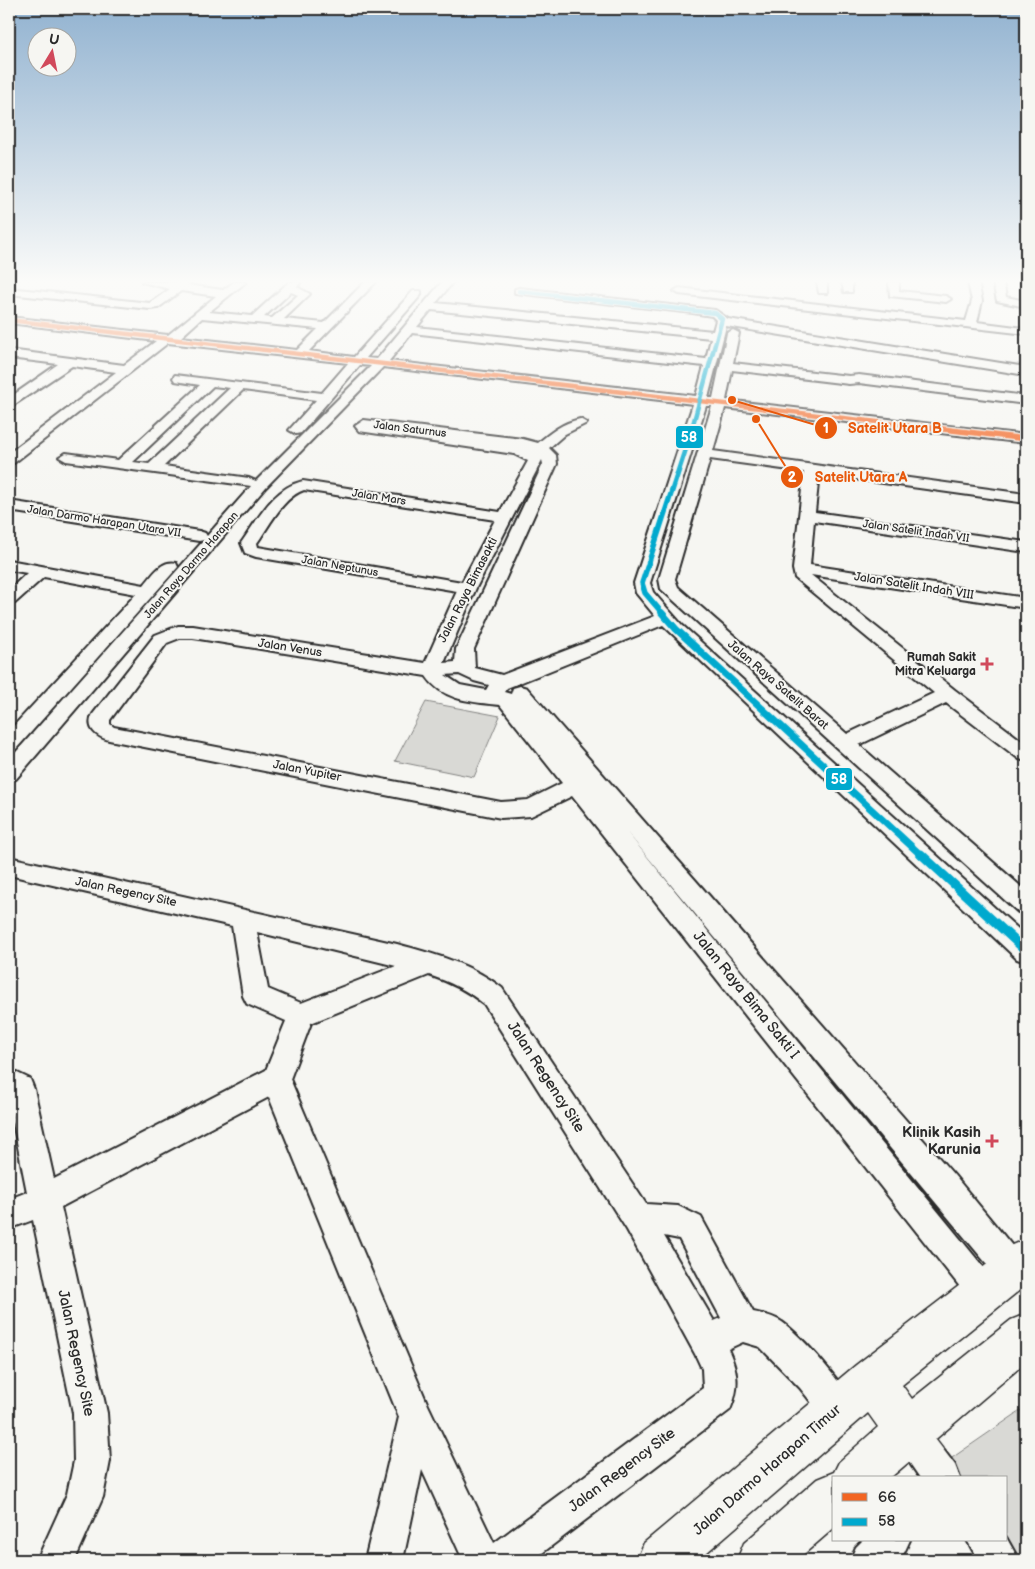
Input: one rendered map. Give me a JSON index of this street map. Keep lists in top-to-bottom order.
{
  "streets": {
    "main road": ["Jalan Darmo Harapan Timur"],
    "street": [
      "Jalan Saturnus",
      "Jalan Mars",
      "Jalan Darmo Harapan Utara VII",
      "Jalan Satelit Indah VII",
      "Jalan Raya Darmo Harapan",
      "Jalan Neptunus",
      "Jalan Satelit Indah VIII",
      "Jalan Raya Bimasakti",
      "Jalan Venus",
      "Jalan Raya Satelit Barat",
      "Jalan Yupiter",
      "Jalan Regency Site",
      "Jalan Raya Bima Sakti I"
    ]
  },
  "crossings": [
    ["Jalan Saturnus", "Jalan Raya Bimasakti"],
    ["Jalan Mars", "Jalan Neptunus"],
    ["Jalan Mars", "Jalan Raya Bimasakti"],
    ["Jalan Darmo Harapan Utara VII", "Jalan Raya Darmo Harapan"],
    ["Jalan Neptunus", "Jalan Raya Bimasakti"],
    ["Jalan Raya Bimasakti", "Jalan Venus"],
    ["Jalan Venus", "Jalan Yupiter"],
    ["Jalan Yupiter", "Jalan Raya Bima Sakti I"],
    ["Jalan Raya Bima Sakti I", "Jalan Darmo Harapan Timur"]
  ],
  "places": {
    "other": ["Satelit Utara B", "Satelit Utara A"],
    "health": ["Rumah Sakit Mitra Keluarga", "Klinik Kasih Karunia"]
  },
  "lines": ["transit line 66", "transit line 58"],
  "legend": ["66", "58"],
  "north": "top"
}
